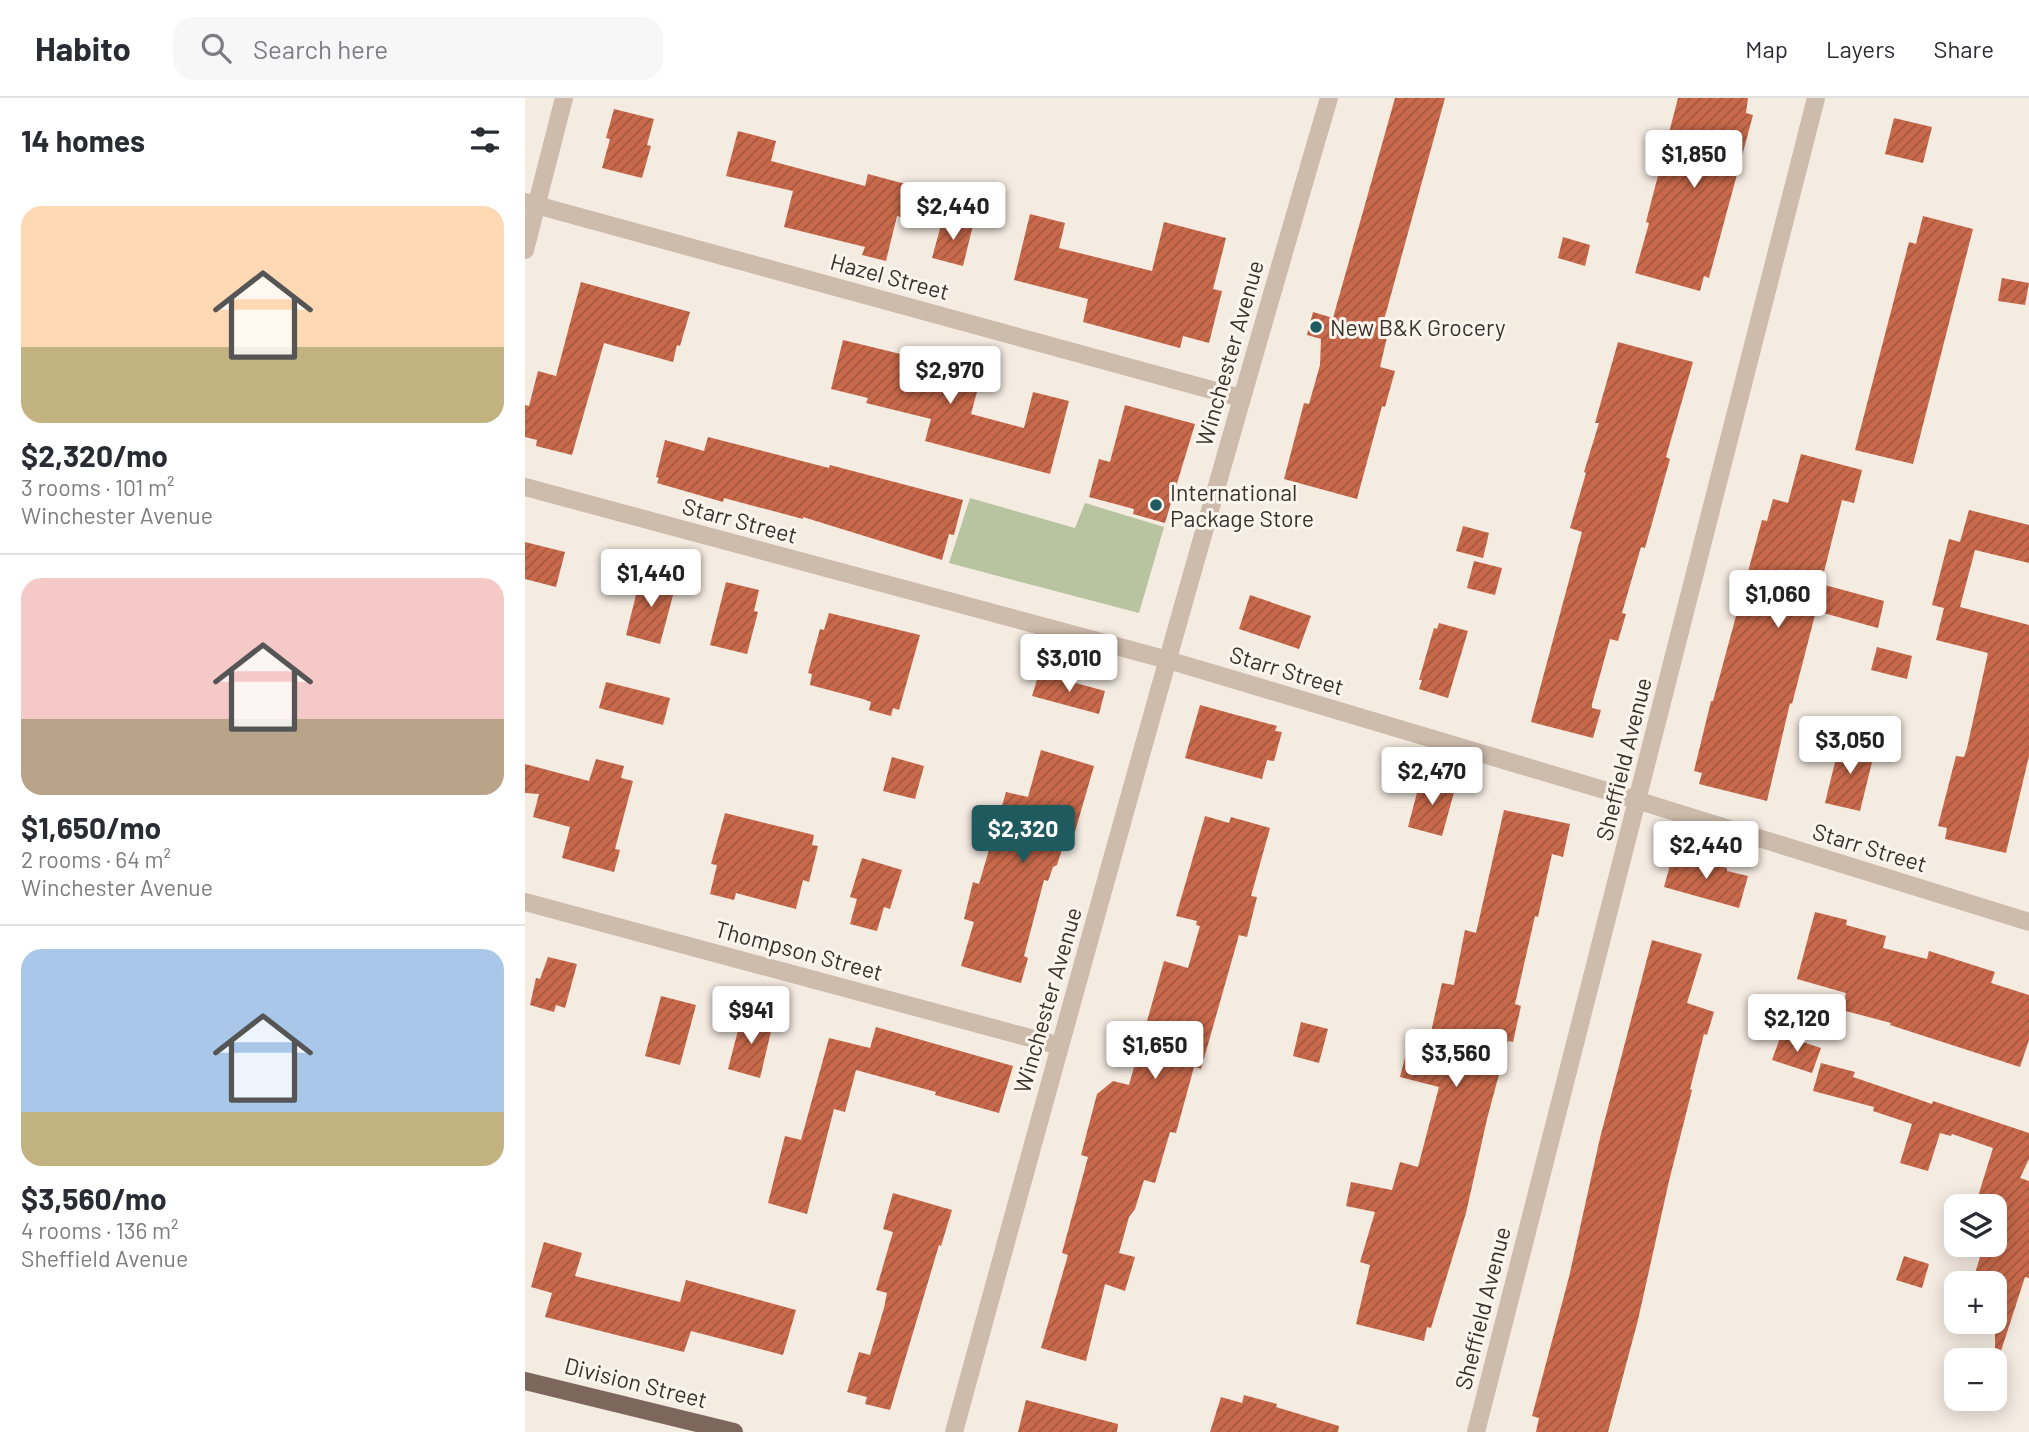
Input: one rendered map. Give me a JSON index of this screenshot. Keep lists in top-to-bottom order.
{
  "streets": {
    "main road": ["Division Street"],
    "street": [
      "Hazel Street",
      "Winchester Avenue",
      "Starr Street",
      "Sheffield Avenue",
      "Thompson Street"
    ]
  },
  "crossings": [
    ["Hazel Street", "Winchester Avenue"],
    ["Winchester Avenue", "Starr Street"],
    ["Winchester Avenue", "Thompson Street"],
    ["Starr Street", "Sheffield Avenue"]
  ],
  "places": ["New B&K Grocery", "International Package Store"],
  "page": {
    "header": "Habito",
    "search": "Search here",
    "nav": ["Map", "Layers", "Share"],
    "heading": "14 homes",
    "price": [
      "$1,850",
      "$2,440",
      "$2,970",
      "$1,440",
      "$1,060",
      "$3,010",
      "$3,050",
      "$2,470",
      "$2,320",
      "$2,440",
      "$941",
      "$2,120",
      "$1,650",
      "$3,560"
    ],
    "list": [
      {
        "name": "$2,320/mo",
        "note": "3 rooms · 101 m² · Winchester Avenue"
      },
      {
        "name": "$1,650/mo",
        "note": "2 rooms · 64 m² · Winchester Avenue"
      },
      {
        "name": "$3,560/mo",
        "note": "4 rooms · 136 m² · Sheffield Avenue"
      }
    ],
    "map_buttons": ["+", "−"]
  }
}
